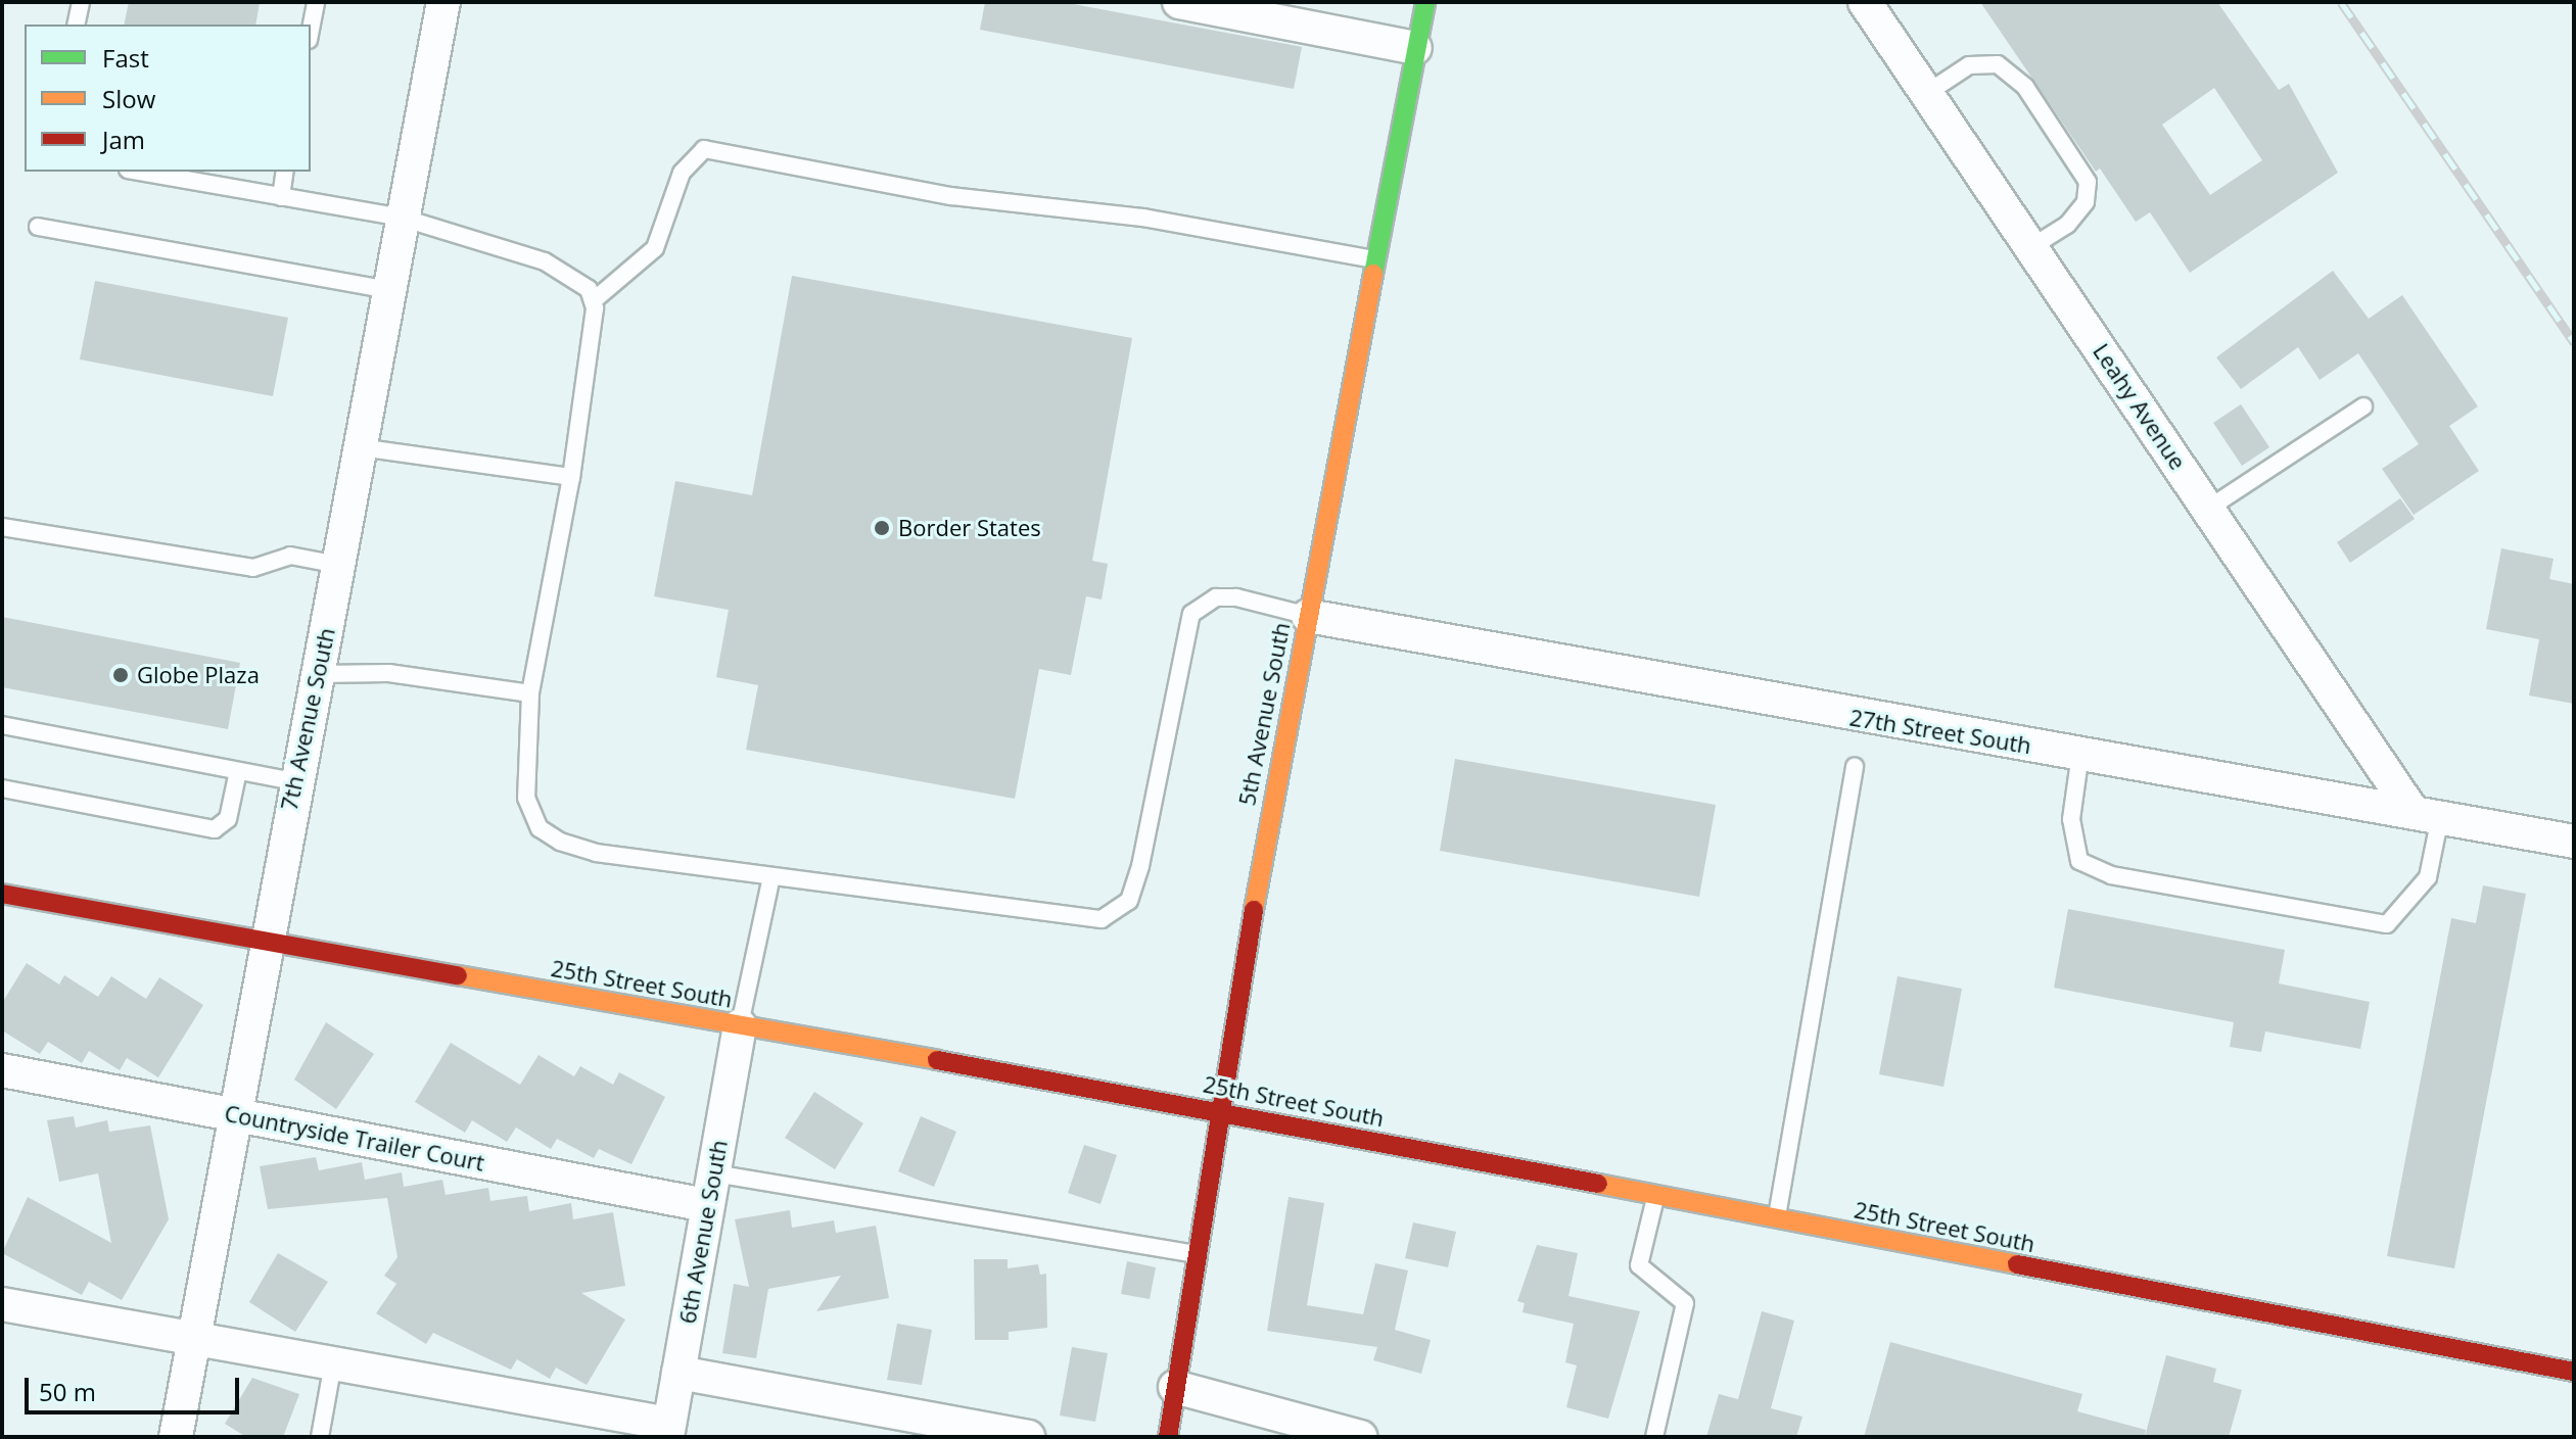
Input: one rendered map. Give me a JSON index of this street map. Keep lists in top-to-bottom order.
{
  "streets": {
    "main road": ["5th Avenue South", "25th Street South"],
    "street": [
      "Leahy Avenue",
      "7th Avenue South",
      "27th Street South",
      "Countryside Trailer Court",
      "6th Avenue South"
    ]
  },
  "crossings": [
    ["Leahy Avenue", "27th Street South"],
    ["5th Avenue South", "27th Street South"],
    ["5th Avenue South", "25th Street South"],
    ["7th Avenue South", "25th Street South"],
    ["7th Avenue South", "Countryside Trailer Court"],
    ["25th Street South", "6th Avenue South"],
    ["Countryside Trailer Court", "6th Avenue South"]
  ],
  "places": ["Border States", "Globe Plaza"],
  "legend": ["Fast", "Slow", "Jam"],
  "scale_bar": "50 m"
}
